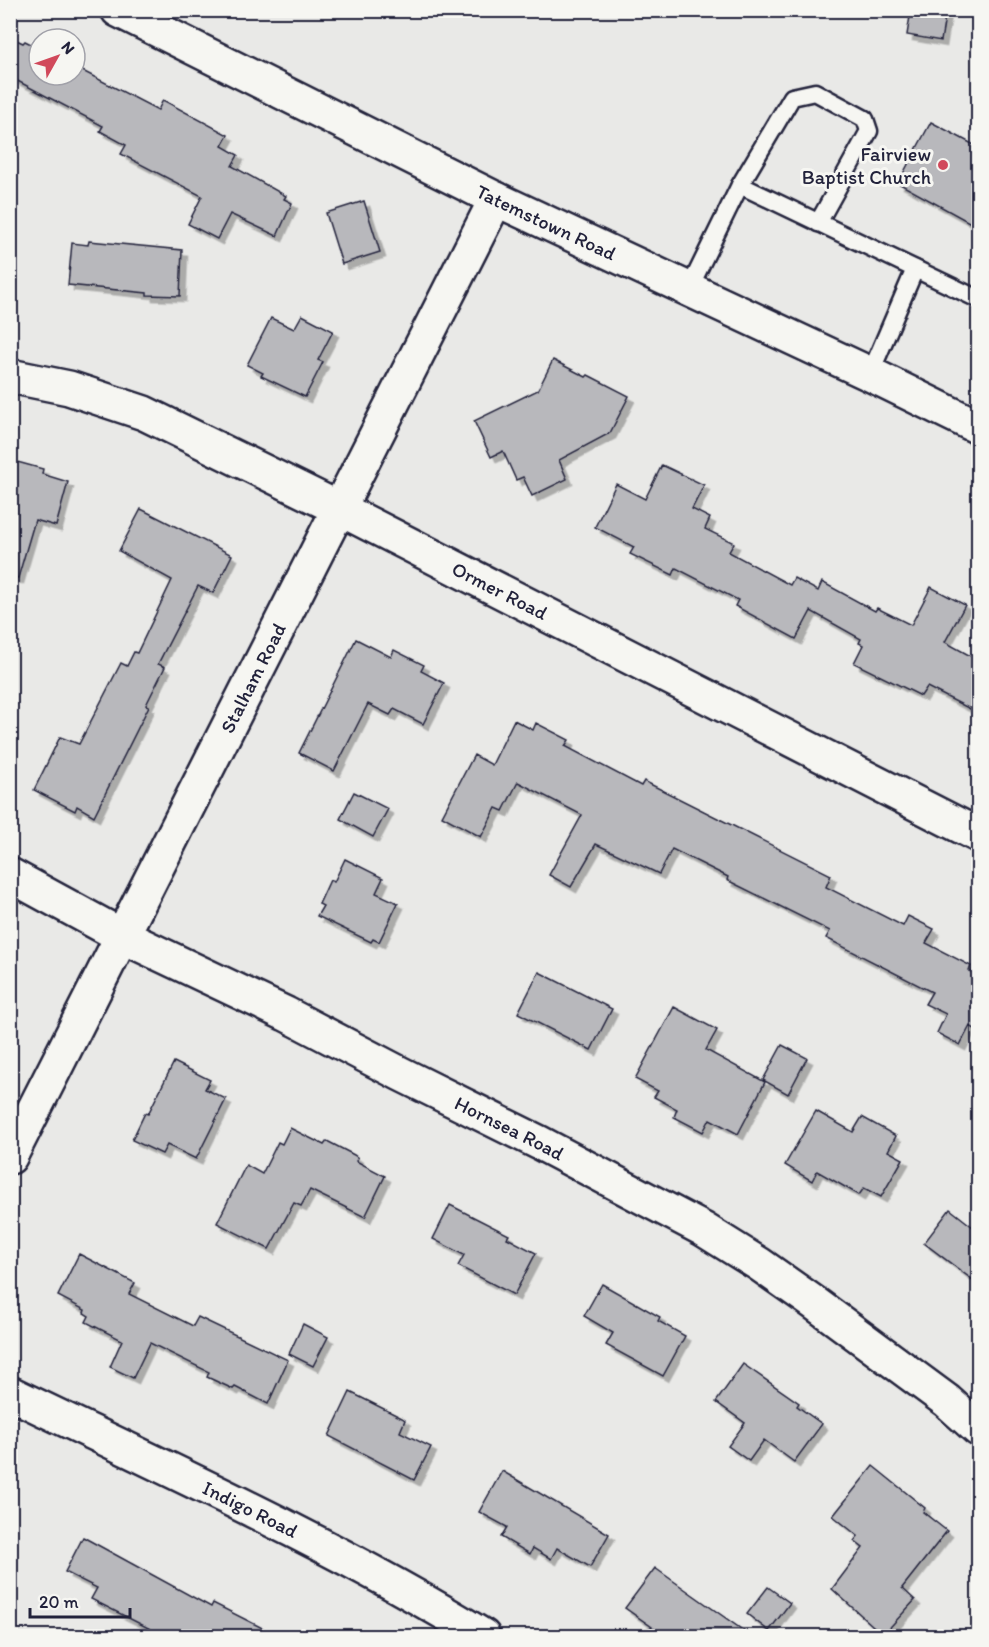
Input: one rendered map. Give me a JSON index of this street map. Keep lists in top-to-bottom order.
{
  "streets": {
    "street": [
      "Tatemstown Road",
      "Ormer Road",
      "Stalham Road",
      "Hornsea Road",
      "Indigo Road"
    ]
  },
  "crossings": [
    ["Tatemstown Road", "Stalham Road"],
    ["Ormer Road", "Stalham Road"],
    ["Stalham Road", "Hornsea Road"]
  ],
  "places": ["Fairview Baptist Church"],
  "scale_bar": "20 m",
  "north": "top right"
}
